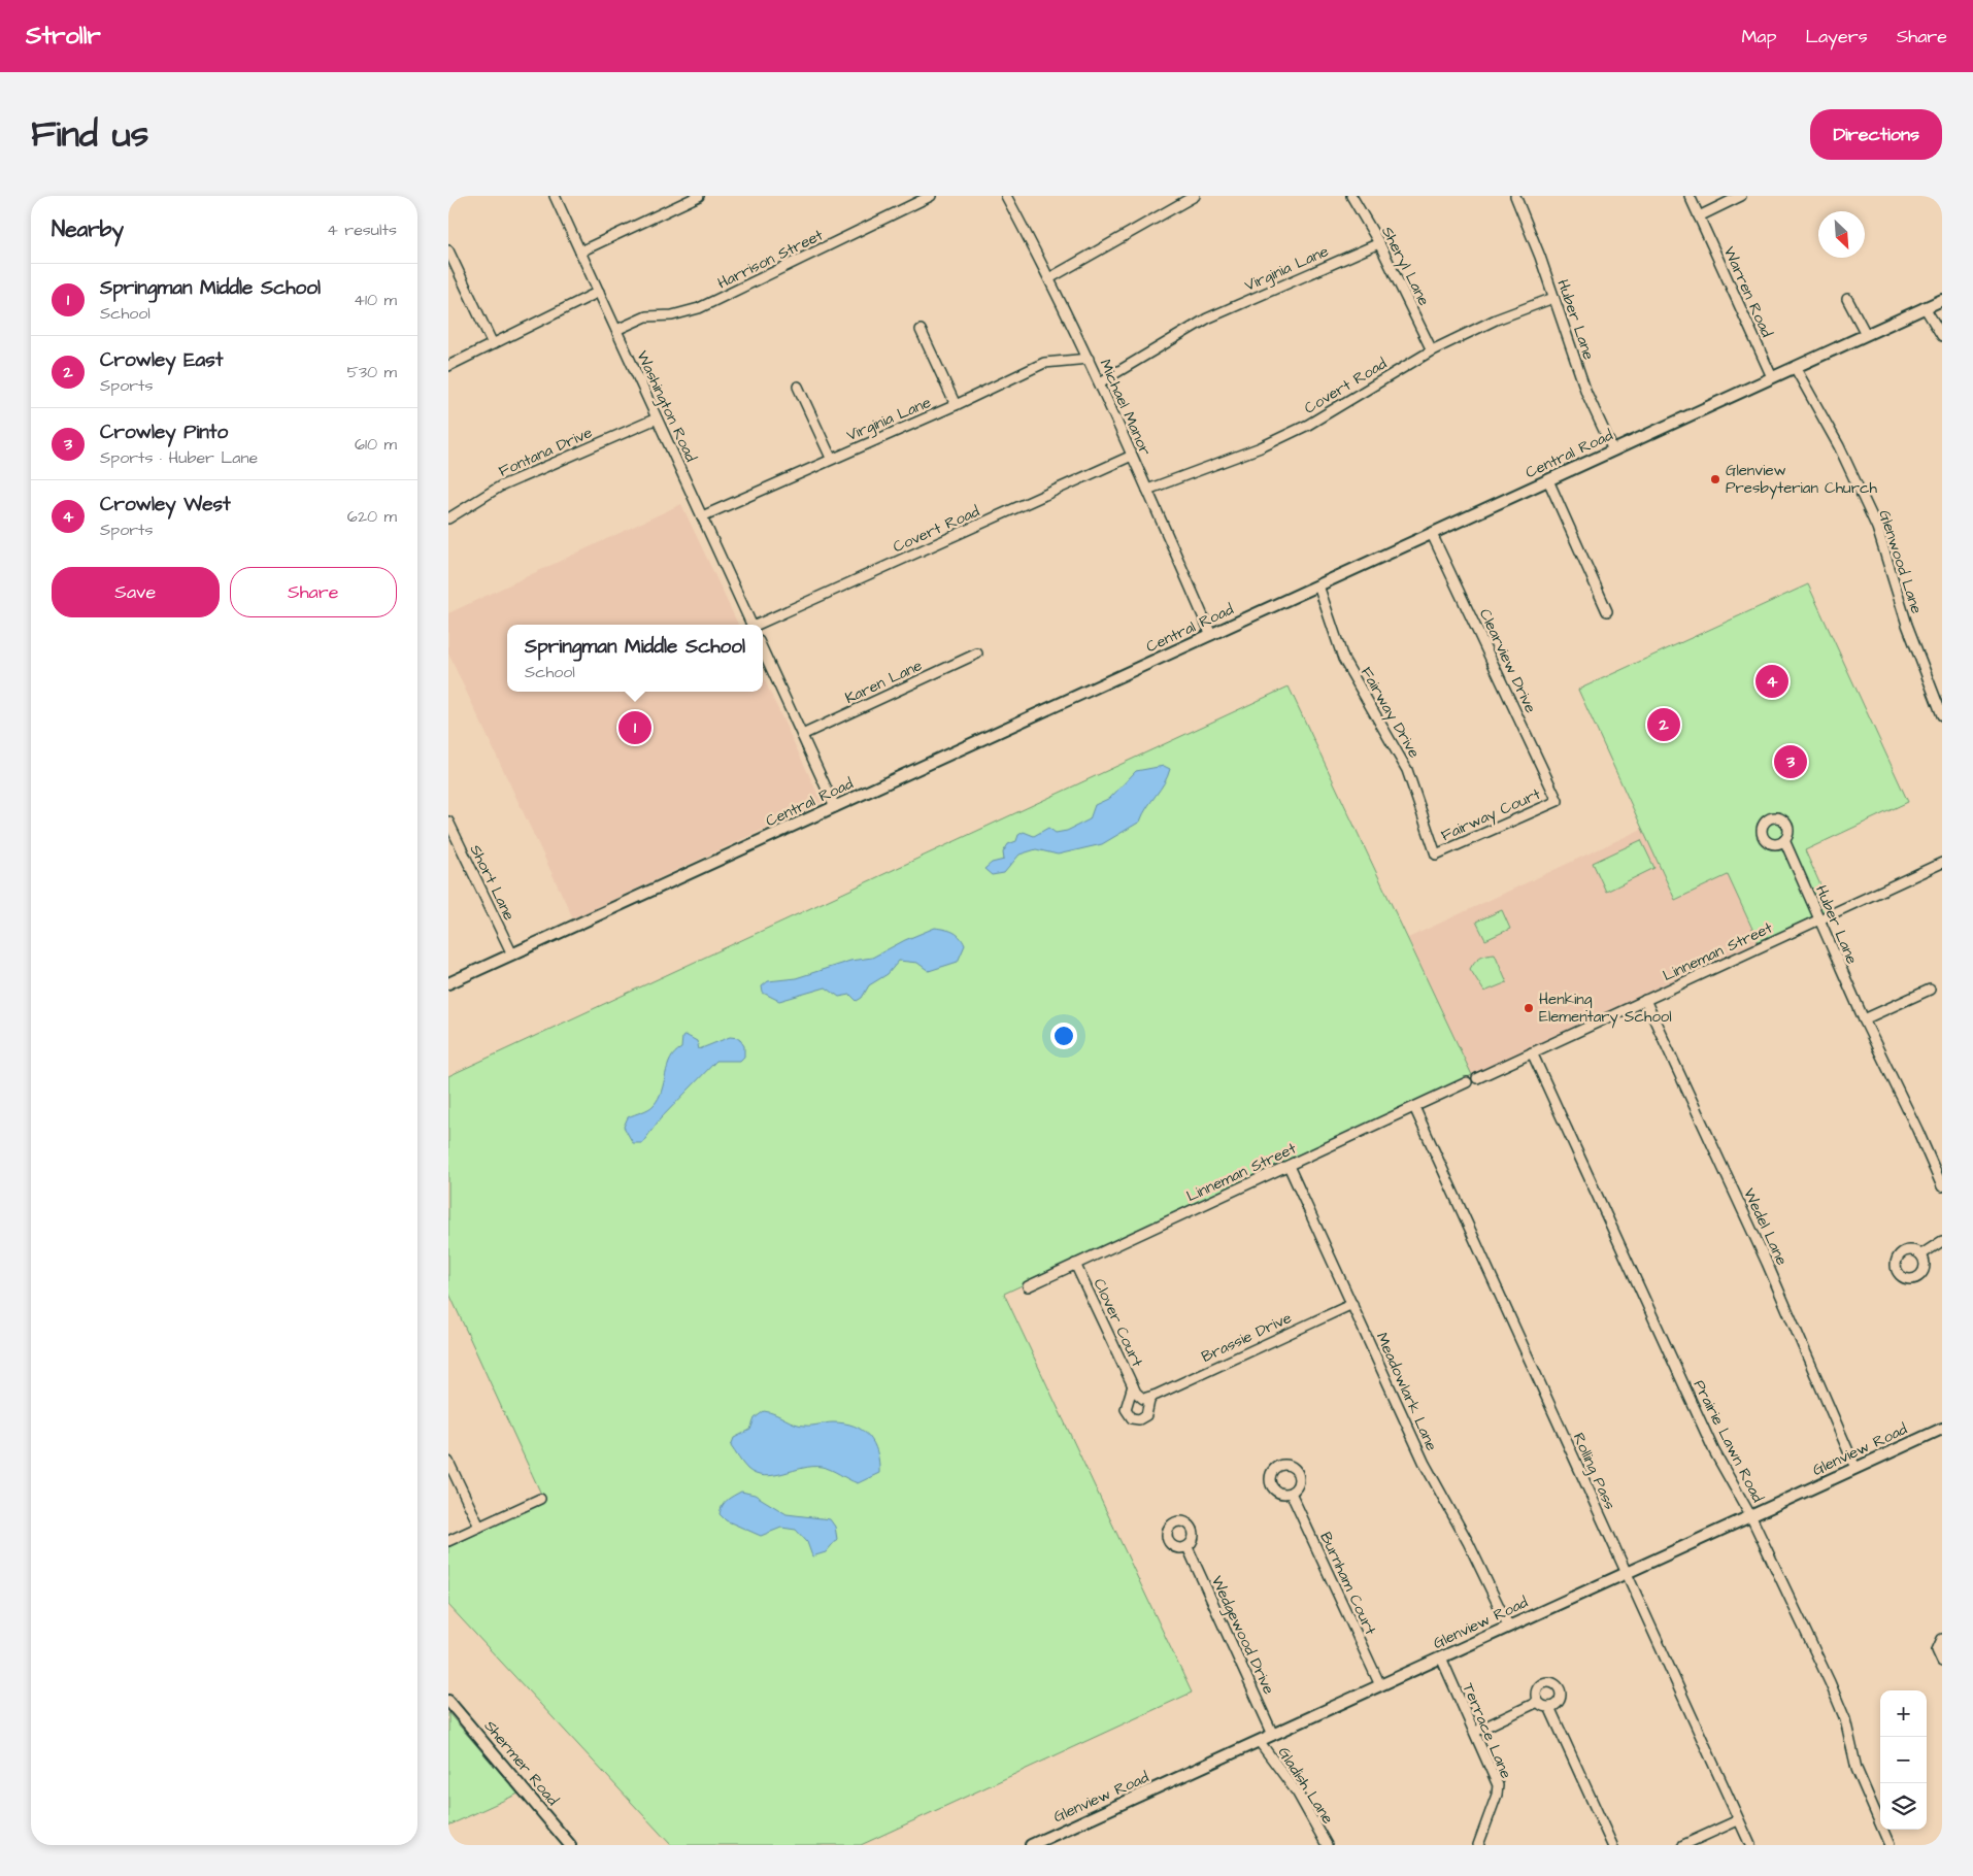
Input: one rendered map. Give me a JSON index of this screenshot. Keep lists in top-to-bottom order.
{
  "streets": {
    "main road": ["Central Road", "Glenview Road", "Shermer Road"],
    "street": [
      "Harrison Street",
      "Sheryl Lane",
      "Virginia Lane",
      "Warren Road",
      "Huber Lane",
      "Covert Road",
      "Washington Road",
      "Michael Manor",
      "Fontana Drive",
      "Glenwood Lane",
      "Clearview Drive",
      "Karen Lane",
      "Fairway Drive",
      "Fairway Court",
      "Short Lane",
      "Linneman Street",
      "Wedel Lane",
      "Clover Court",
      "Brassie Drive",
      "Meadowlark Lane",
      "Prairie Lawn Road",
      "Rolling Pass",
      "Burnham Court",
      "Wedgewood Drive",
      "Terrace Lane",
      "Gladish Lane"
    ]
  },
  "crossings": [
    ["Harrison Street", "Washington Road"],
    ["Sheryl Lane", "Virginia Lane"],
    ["Sheryl Lane", "Covert Road"],
    ["Virginia Lane", "Washington Road"],
    ["Virginia Lane", "Michael Manor"],
    ["Warren Road", "Central Road"],
    ["Huber Lane", "Covert Road"],
    ["Huber Lane", "Central Road"],
    ["Huber Lane", "Linneman Street"],
    ["Covert Road", "Michael Manor"],
    ["Washington Road", "Fontana Drive"],
    ["Michael Manor", "Central Road"],
    ["Central Road", "Glenwood Lane"],
    ["Central Road", "Clearview Drive"],
    ["Central Road", "Fairway Drive"],
    ["Central Road", "Short Lane"],
    ["Clearview Drive", "Fairway Court"],
    ["Fairway Drive", "Fairway Court"],
    ["Linneman Street", "Wedel Lane"],
    ["Linneman Street", "Clover Court"],
    ["Linneman Street", "Meadowlark Lane"],
    ["Linneman Street", "Prairie Lawn Road"],
    ["Linneman Street", "Rolling Pass"],
    ["Wedel Lane", "Glenview Road"],
    ["Brassie Drive", "Meadowlark Lane"],
    ["Meadowlark Lane", "Glenview Road"],
    ["Prairie Lawn Road", "Glenview Road"],
    ["Glenview Road", "Rolling Pass"],
    ["Glenview Road", "Burnham Court"],
    ["Glenview Road", "Wedgewood Drive"],
    ["Glenview Road", "Terrace Lane"],
    ["Glenview Road", "Gladish Lane"]
  ],
  "places": ["Glenview Presbyterian Church", "Henking Elementary School"],
  "north": "bottom right",
  "page": {
    "header": "Strollr",
    "nav": ["Map", "Layers", "Share"],
    "title": "Find us",
    "buttons": [
      "Directions",
      ["Save", "Share"]
    ],
    "heading": ["Nearby", "4 results"],
    "list": [
      {
        "mark": "1",
        "name": "Springman Middle School",
        "note": "School",
        "value": "410 m"
      },
      {
        "mark": "2",
        "name": "Crowley East",
        "note": "Sports",
        "value": "530 m"
      },
      {
        "mark": "3",
        "name": "Crowley Pinto",
        "note": "Sports · Huber Lane",
        "value": "610 m"
      },
      {
        "mark": "4",
        "name": "Crowley West",
        "note": "Sports",
        "value": "620 m"
      }
    ],
    "popup": ["Springman Middle School", "School"],
    "pins": [
      "4",
      "2",
      "1",
      "3"
    ],
    "map_buttons": ["+", "−"]
  }
}
